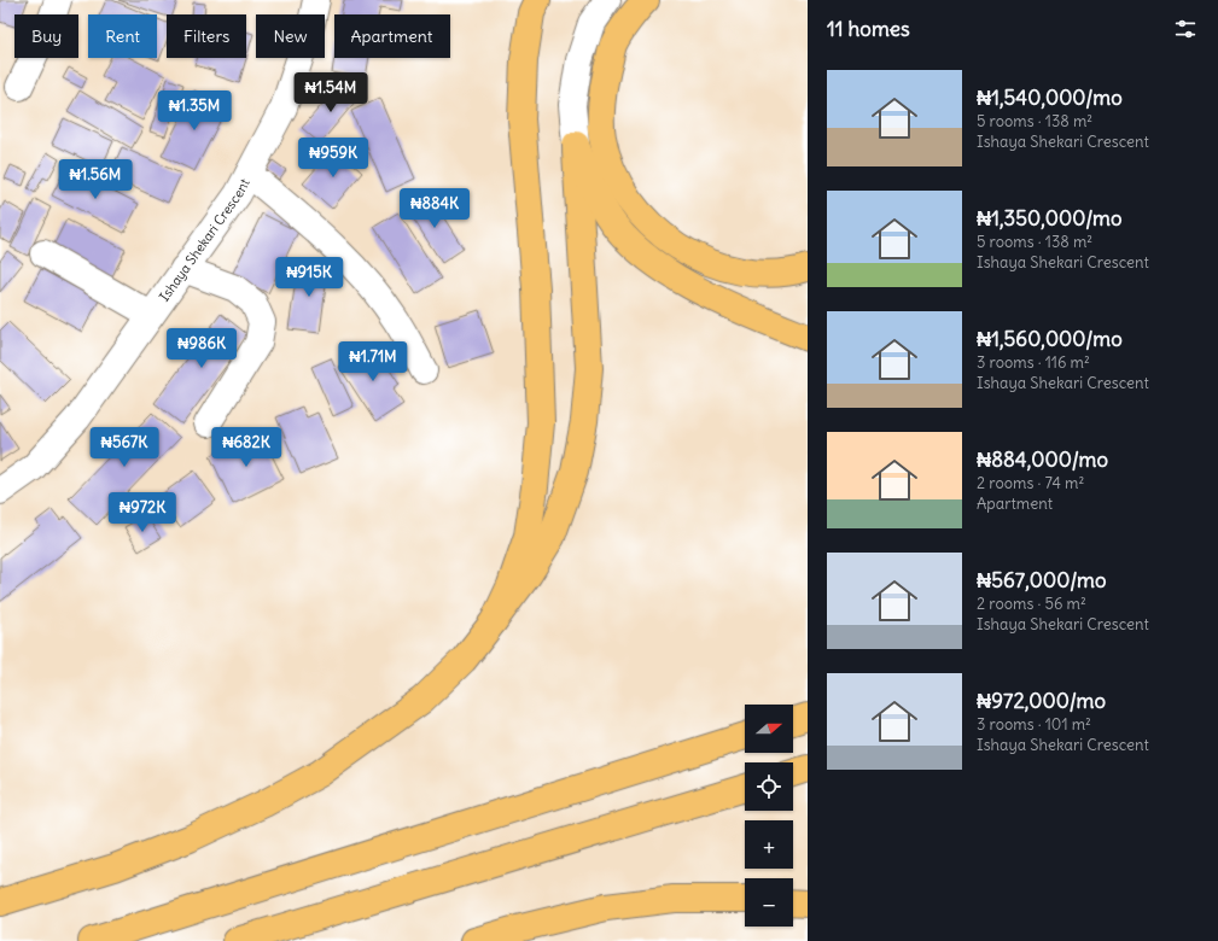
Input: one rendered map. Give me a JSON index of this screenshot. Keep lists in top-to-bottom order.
{
  "streets": {
    "street": ["Ishaya Shekari Crescent"]
  },
  "north": "right",
  "page": {
    "heading": "11 homes",
    "chip": [
      "Buy",
      "Rent",
      "Filters",
      "New",
      "Apartment"
    ],
    "list": [
      {
        "name": "₦1,540,000/mo",
        "note": "5 rooms · 138 m² · Ishaya Shekari Crescent"
      },
      {
        "name": "₦1,350,000/mo",
        "note": "5 rooms · 138 m² · Ishaya Shekari Crescent"
      },
      {
        "name": "₦1,560,000/mo",
        "note": "3 rooms · 116 m² · Ishaya Shekari Crescent"
      },
      {
        "name": "₦884,000/mo",
        "note": "2 rooms · 74 m² · Apartment"
      },
      {
        "name": "₦567,000/mo",
        "note": "2 rooms · 56 m² · Ishaya Shekari Crescent"
      },
      {
        "name": "₦972,000/mo",
        "note": "3 rooms · 101 m² · Ishaya Shekari Crescent"
      }
    ],
    "price": [
      "₦1.54M",
      "₦1.35M",
      "₦959K",
      "₦1.56M",
      "₦884K",
      "₦915K",
      "₦986K",
      "₦1.71M",
      "₦567K",
      "₦682K",
      "₦972K"
    ],
    "map_buttons": ["+", "−"]
  }
}
